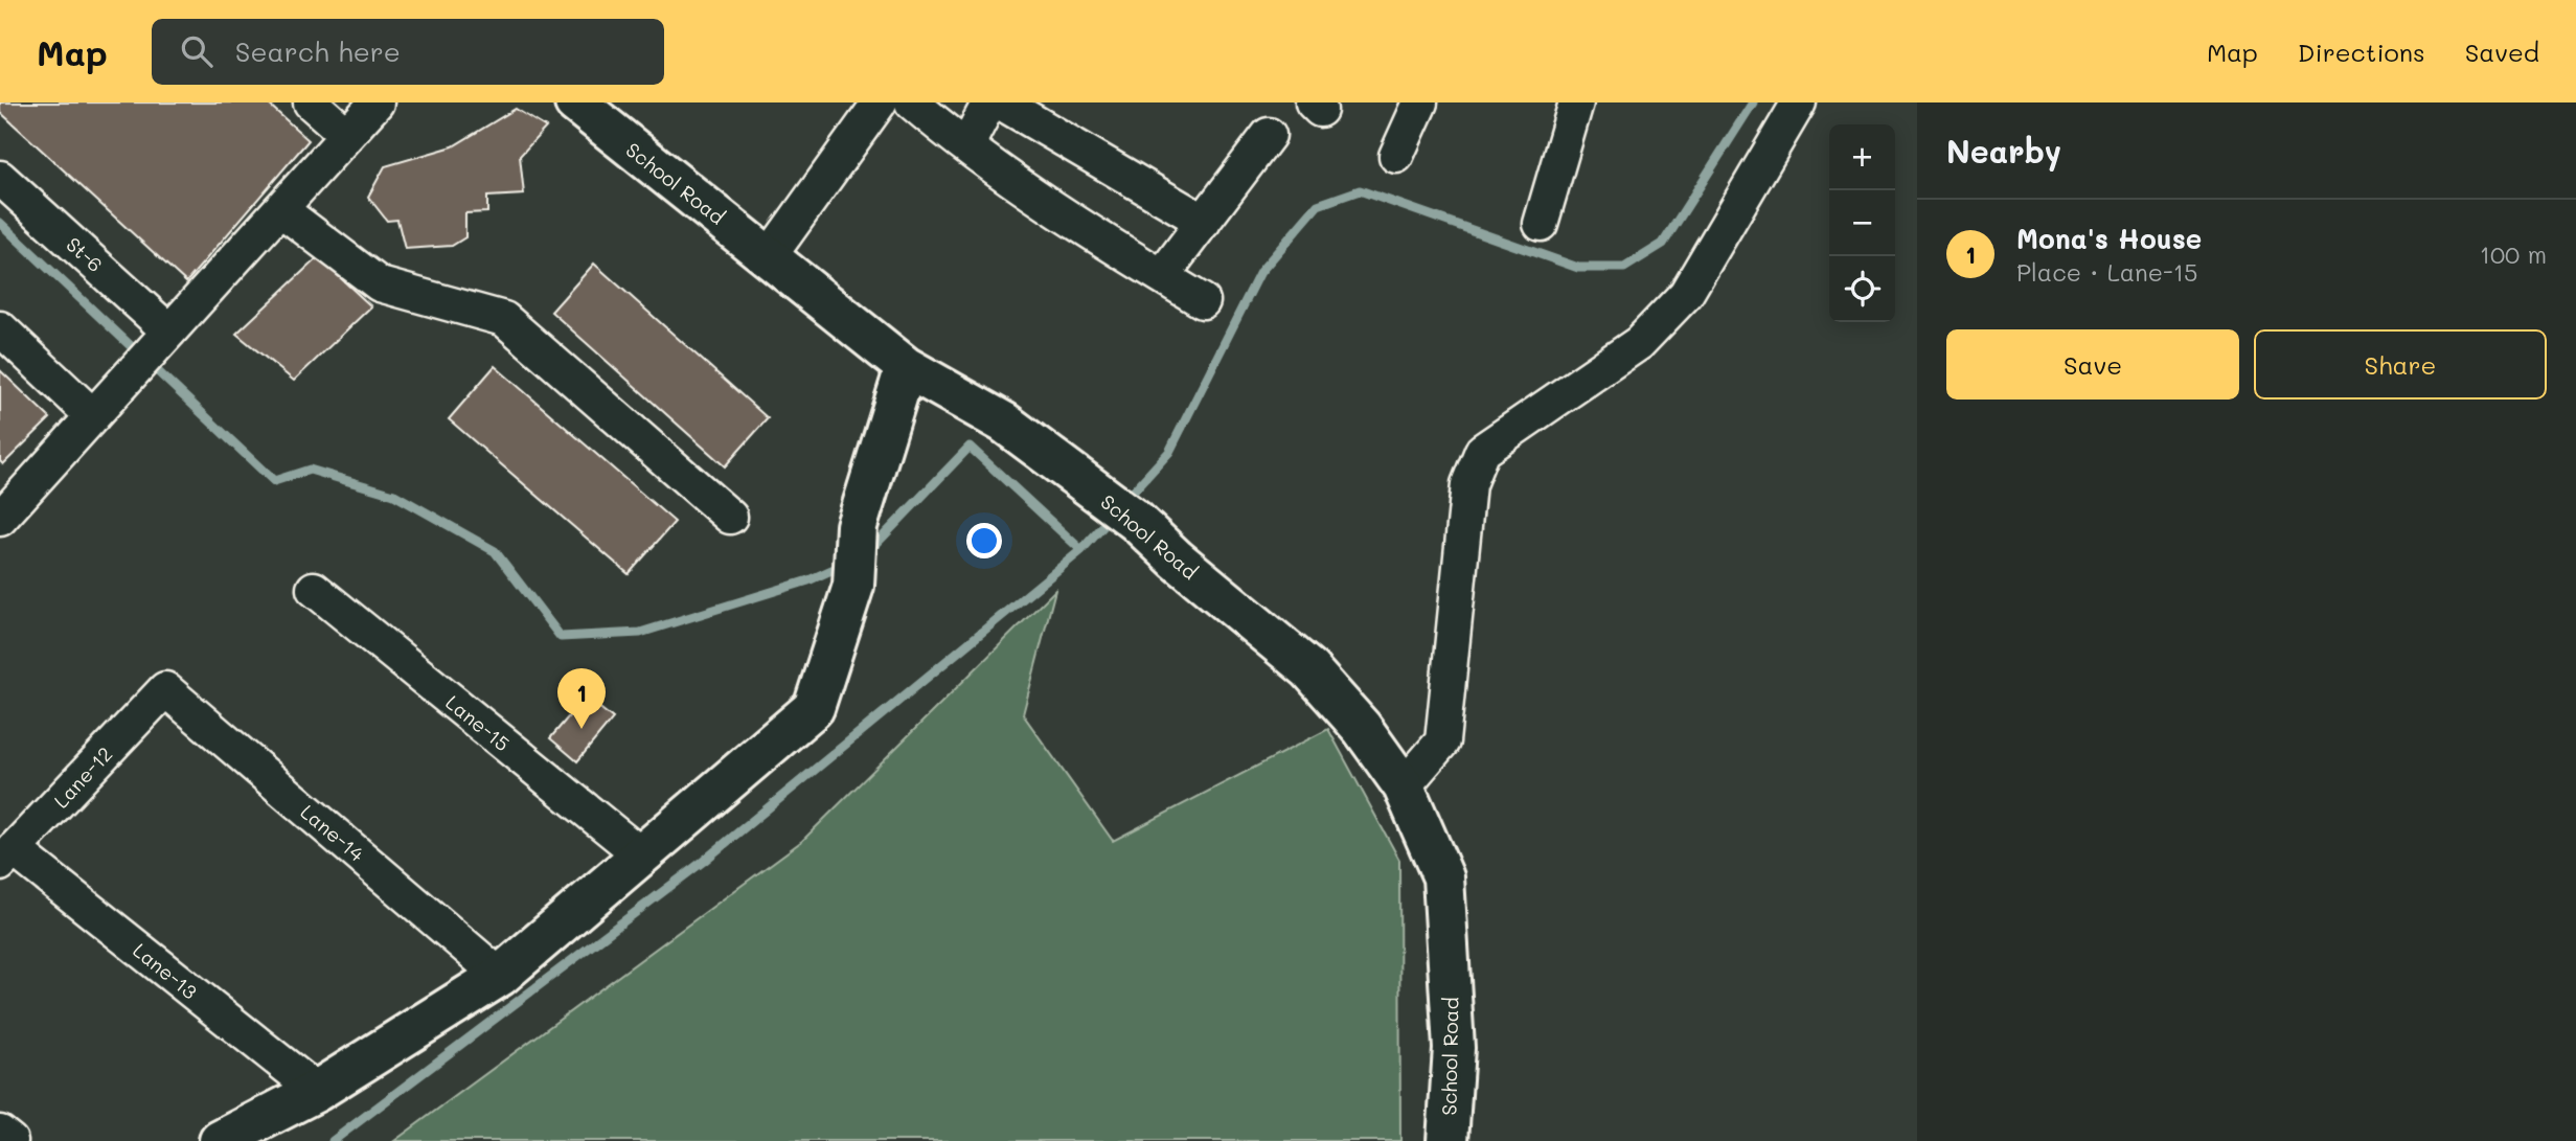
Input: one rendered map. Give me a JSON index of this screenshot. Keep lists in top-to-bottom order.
{
  "streets": {
    "street": [
      "School Road",
      "St-6",
      "Lane-15",
      "Lane-12",
      "Lane-14",
      "Lane-13"
    ]
  },
  "crossings": [
    ["Lane-12", "Lane-14"],
    ["Lane-12", "Lane-13"]
  ],
  "page": {
    "header": "Map",
    "search": "Search here",
    "nav": ["Map", "Directions", "Saved"],
    "heading": "Nearby",
    "map_buttons": ["+", "−"],
    "list": [
      {
        "mark": "1",
        "name": "Mona's House",
        "note": "Place · Lane-15",
        "value": "100 m"
      }
    ],
    "buttons": ["Save", "Share"],
    "pins": "1"
  }
}
